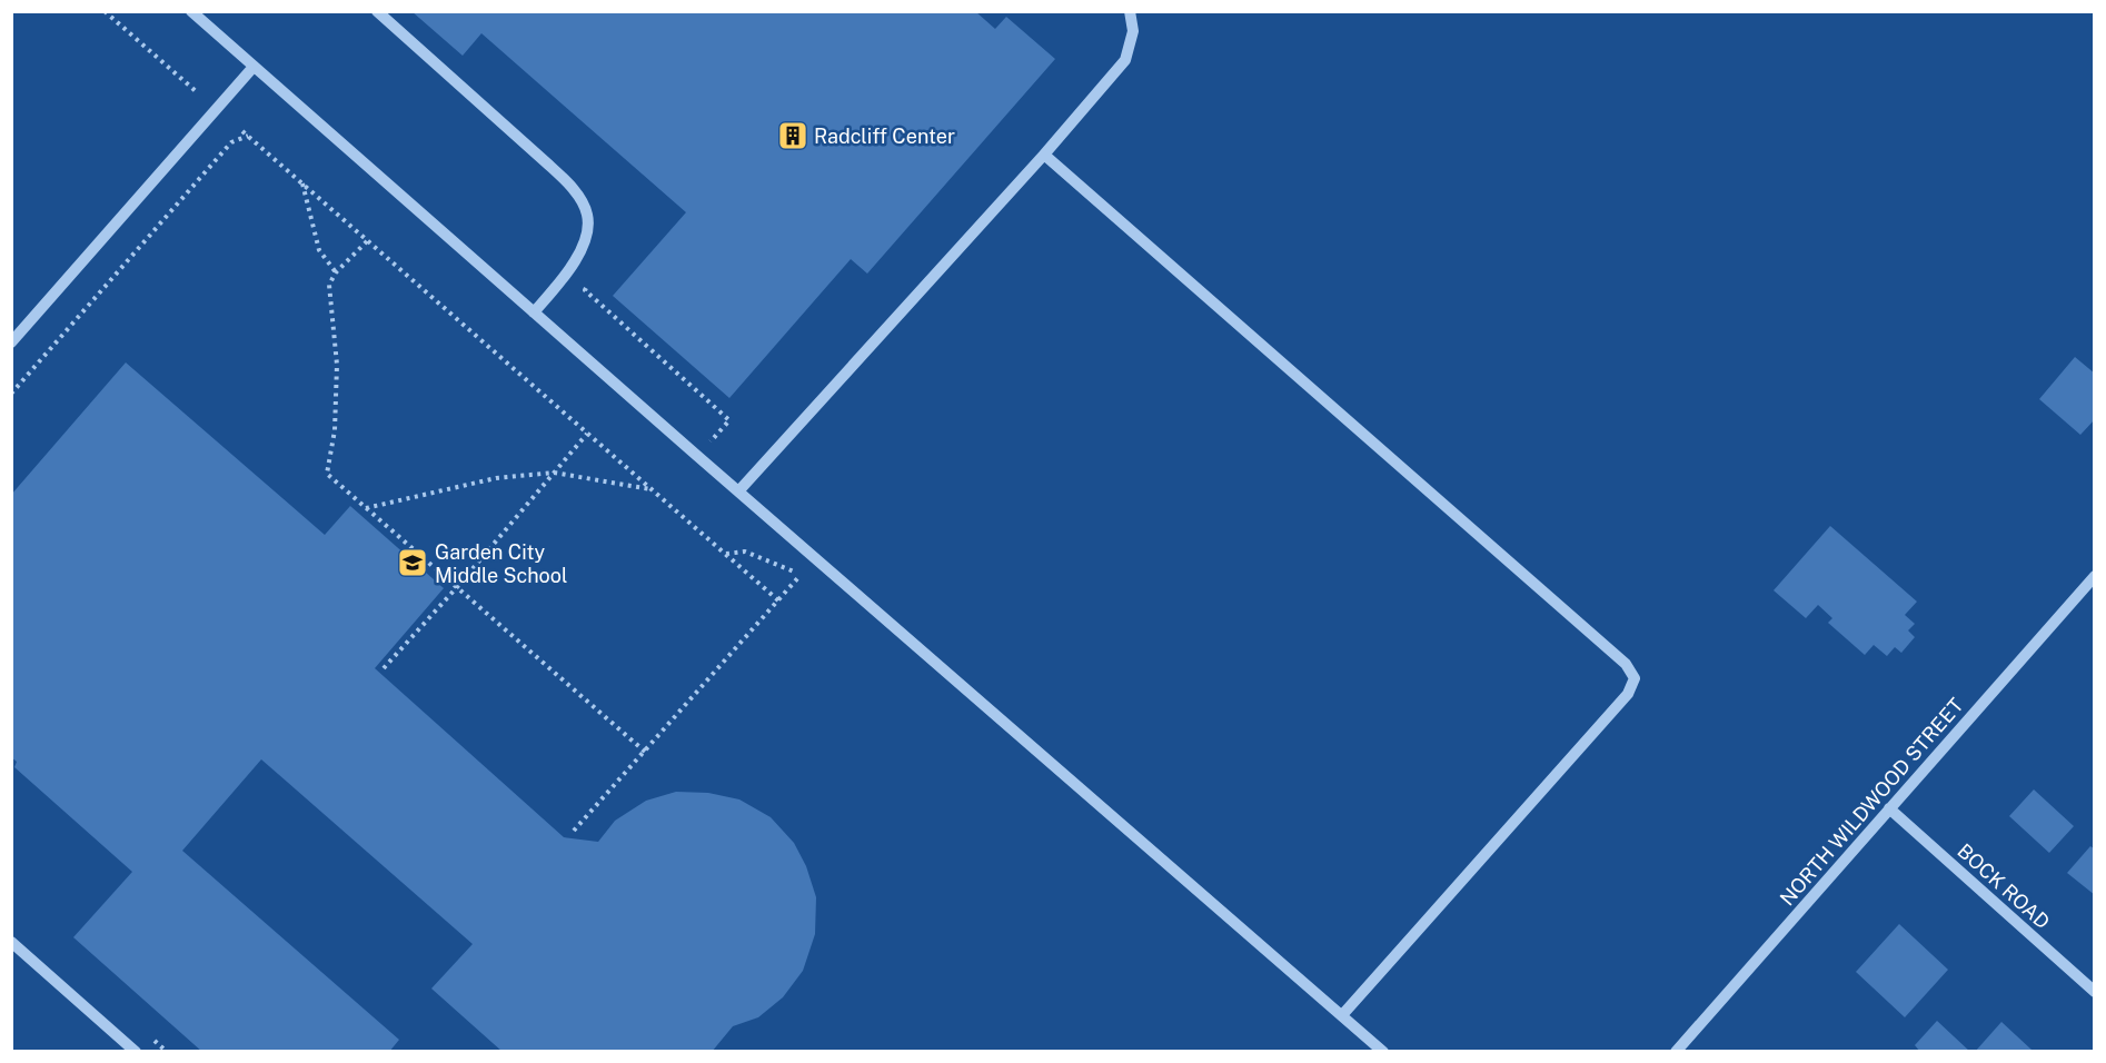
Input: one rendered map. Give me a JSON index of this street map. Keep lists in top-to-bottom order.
{
  "streets": {
    "street": ["NORTH WILDWOOD STREET", "BOCK ROAD"]
  },
  "crossings": [
    ["NORTH WILDWOOD STREET", "BOCK ROAD"]
  ],
  "places": {
    "building": ["Radcliff Center"],
    "school or university": ["Garden City Middle School"]
  }
}
